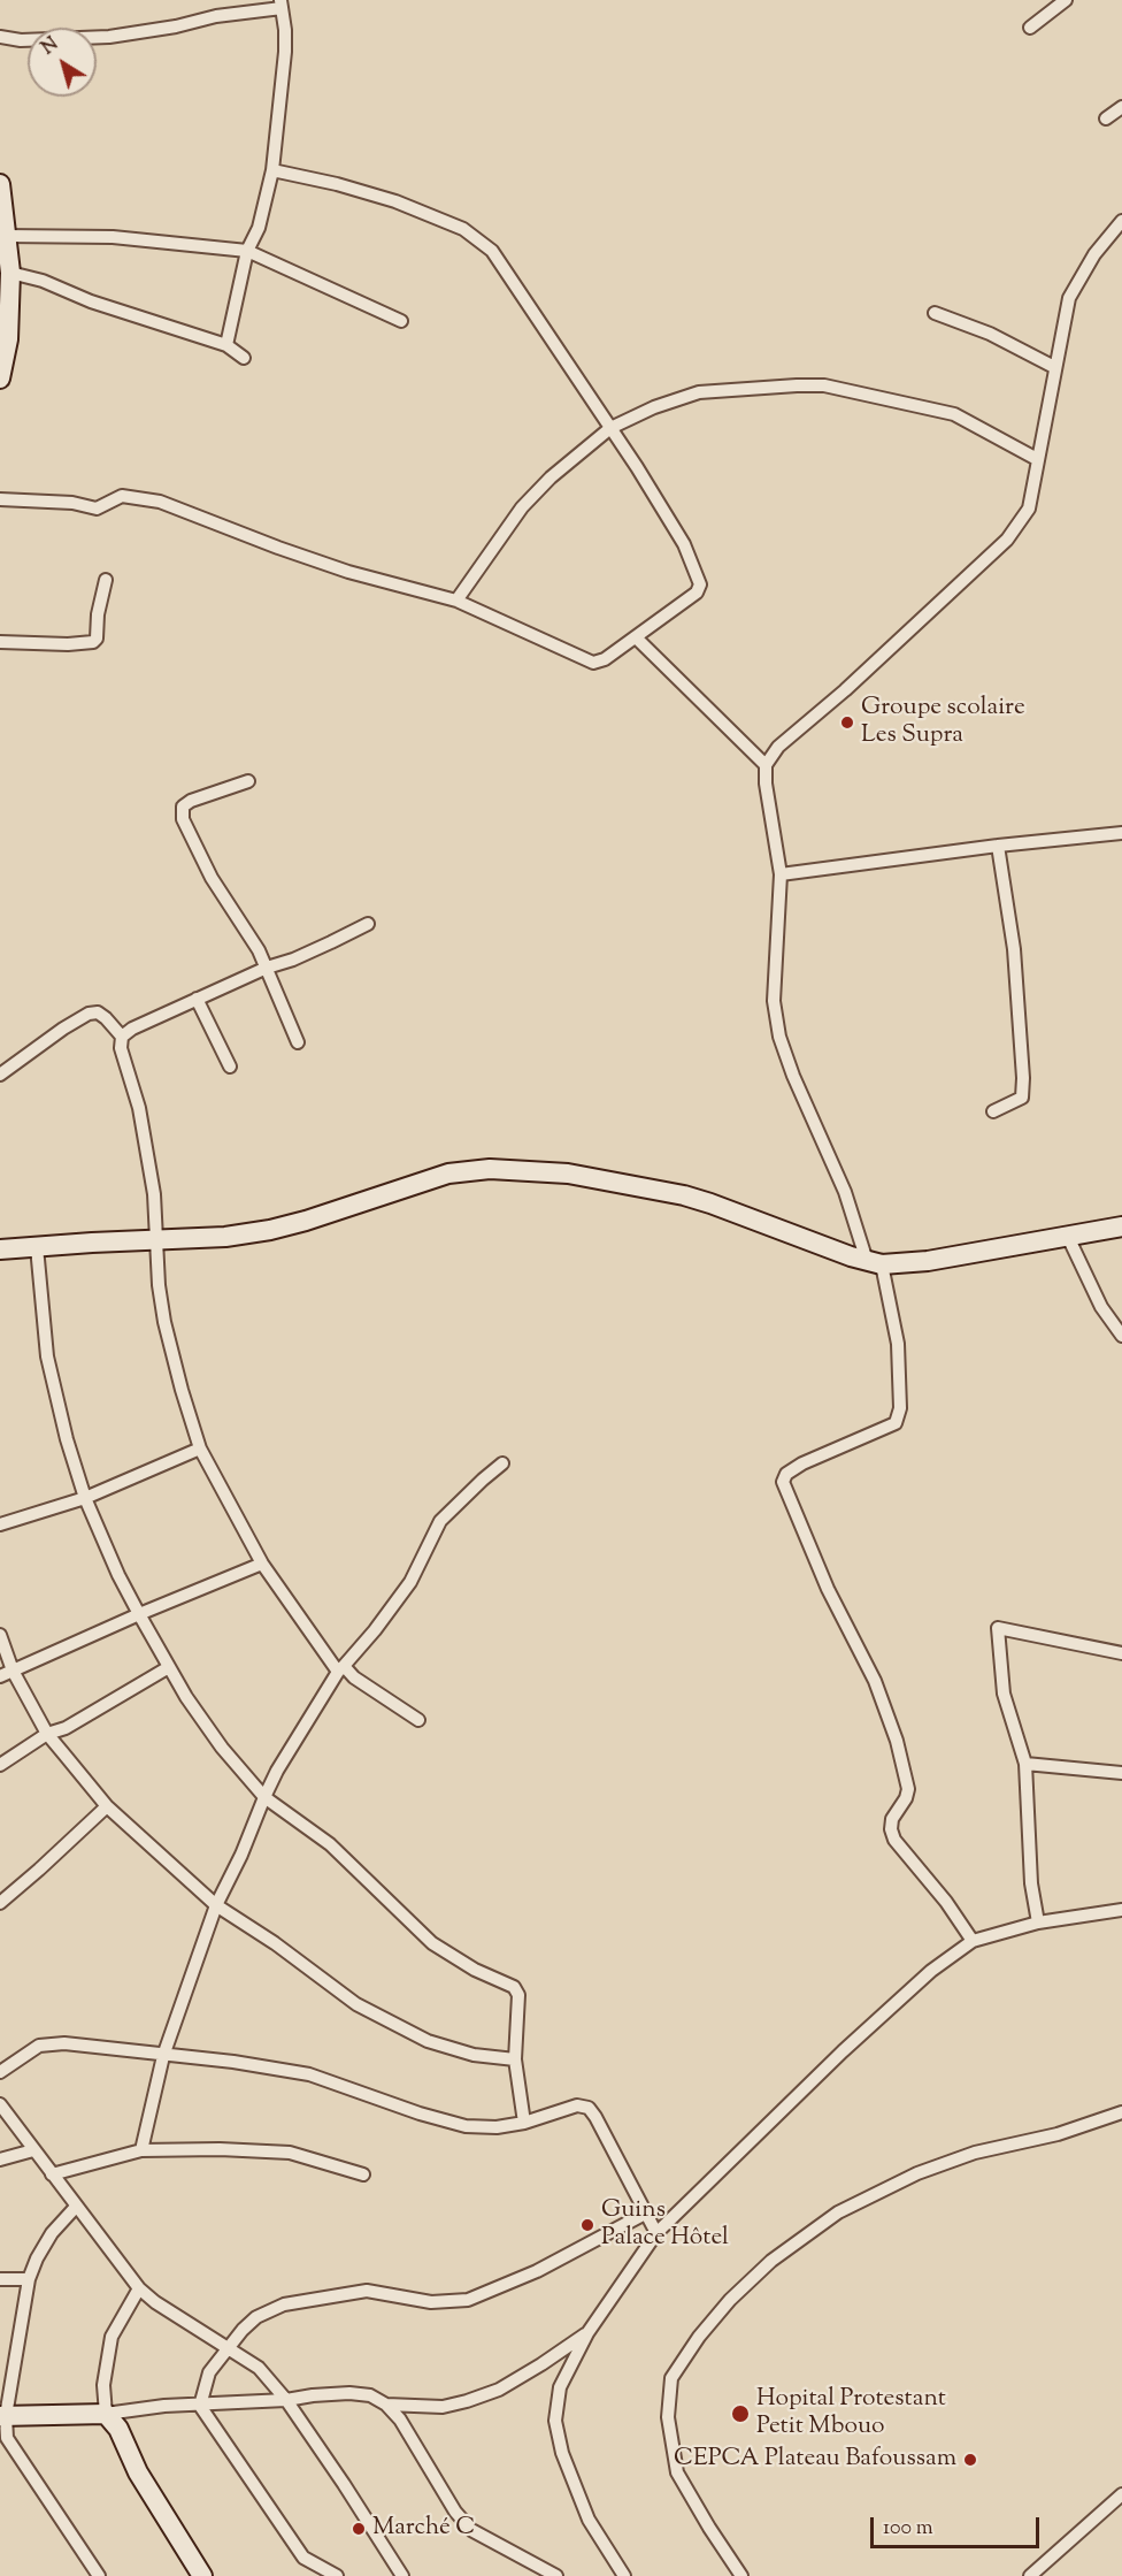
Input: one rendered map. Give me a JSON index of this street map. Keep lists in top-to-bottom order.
{
  "places": [
    "Groupe scolaire Les Supra",
    "Guins Palace Hôtel",
    "Hopital Protestant Petit Mbouo",
    "CEPCA Plateau Bafoussam",
    "Marché C"
  ],
  "scale_bar": "100 m",
  "north": "top left"
}
